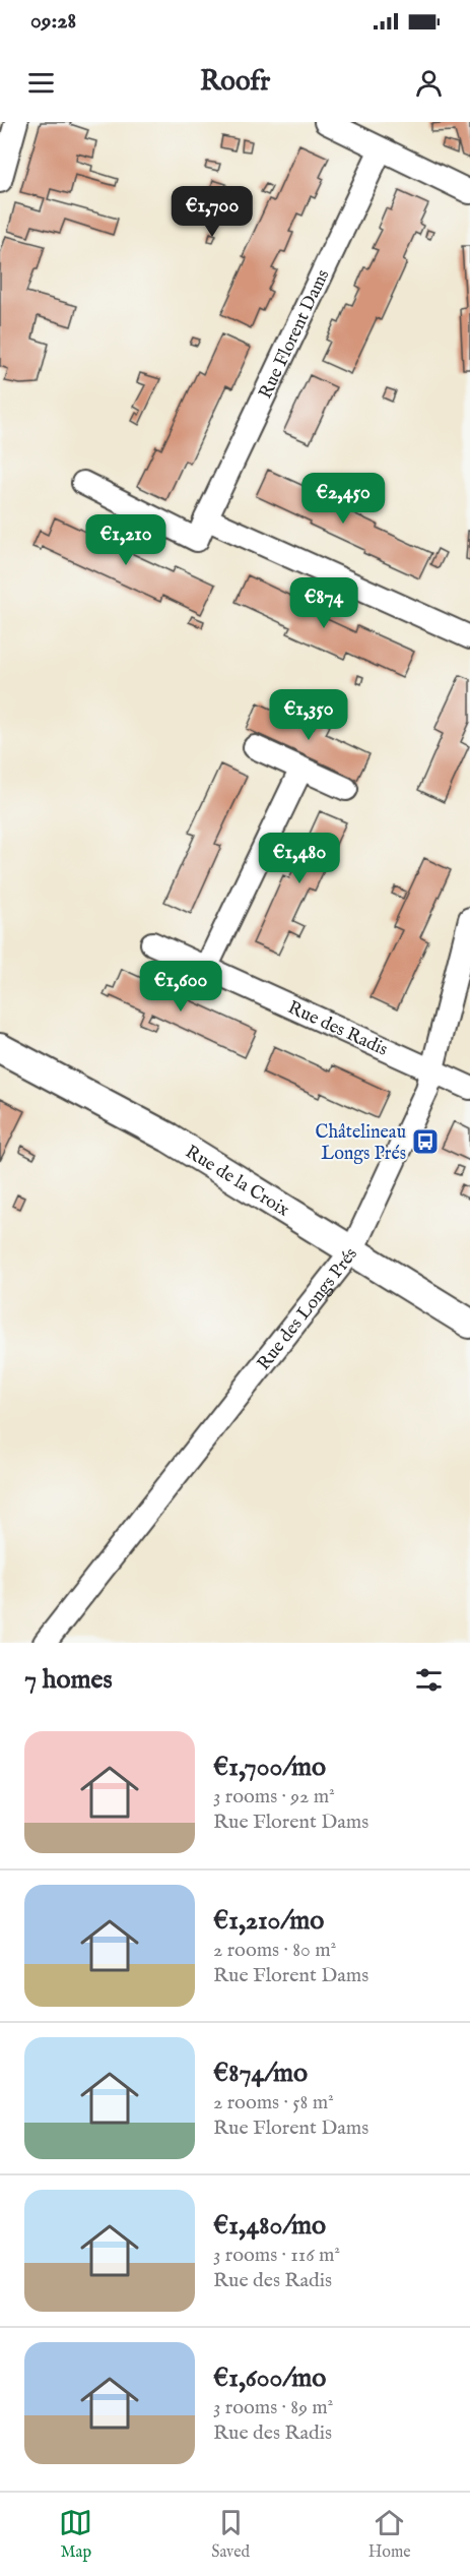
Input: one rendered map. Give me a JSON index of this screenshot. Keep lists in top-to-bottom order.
{
  "streets": {
    "street": [
      "Rue Florent Dams",
      "Rue des Radis",
      "Rue de la Croix",
      "Rue des Longs Prés"
    ]
  },
  "crossings": [
    ["Rue des Radis", "Rue des Longs Prés"],
    ["Rue de la Croix", "Rue des Longs Prés"]
  ],
  "places": {
    "bus stop": ["Châtelineau Longs Prés"]
  },
  "page": {
    "status": "09:28",
    "header": "Roofr",
    "price": [
      "€1,700",
      "€2,450",
      "€1,210",
      "€874",
      "€1,350",
      "€1,480",
      "€1,600"
    ],
    "heading": "7 homes",
    "list": [
      {
        "name": "€1,700/mo",
        "note": "3 rooms · 92 m² · Rue Florent Dams"
      },
      {
        "name": "€1,210/mo",
        "note": "2 rooms · 80 m² · Rue Florent Dams"
      },
      {
        "name": "€874/mo",
        "note": "2 rooms · 58 m² · Rue Florent Dams"
      },
      {
        "name": "€1,480/mo",
        "note": "3 rooms · 116 m² · Rue des Radis"
      },
      {
        "name": "€1,600/mo",
        "note": "3 rooms · 89 m² · Rue des Radis"
      }
    ],
    "tabs": ["Map", "Saved", "Home"]
  }
}
